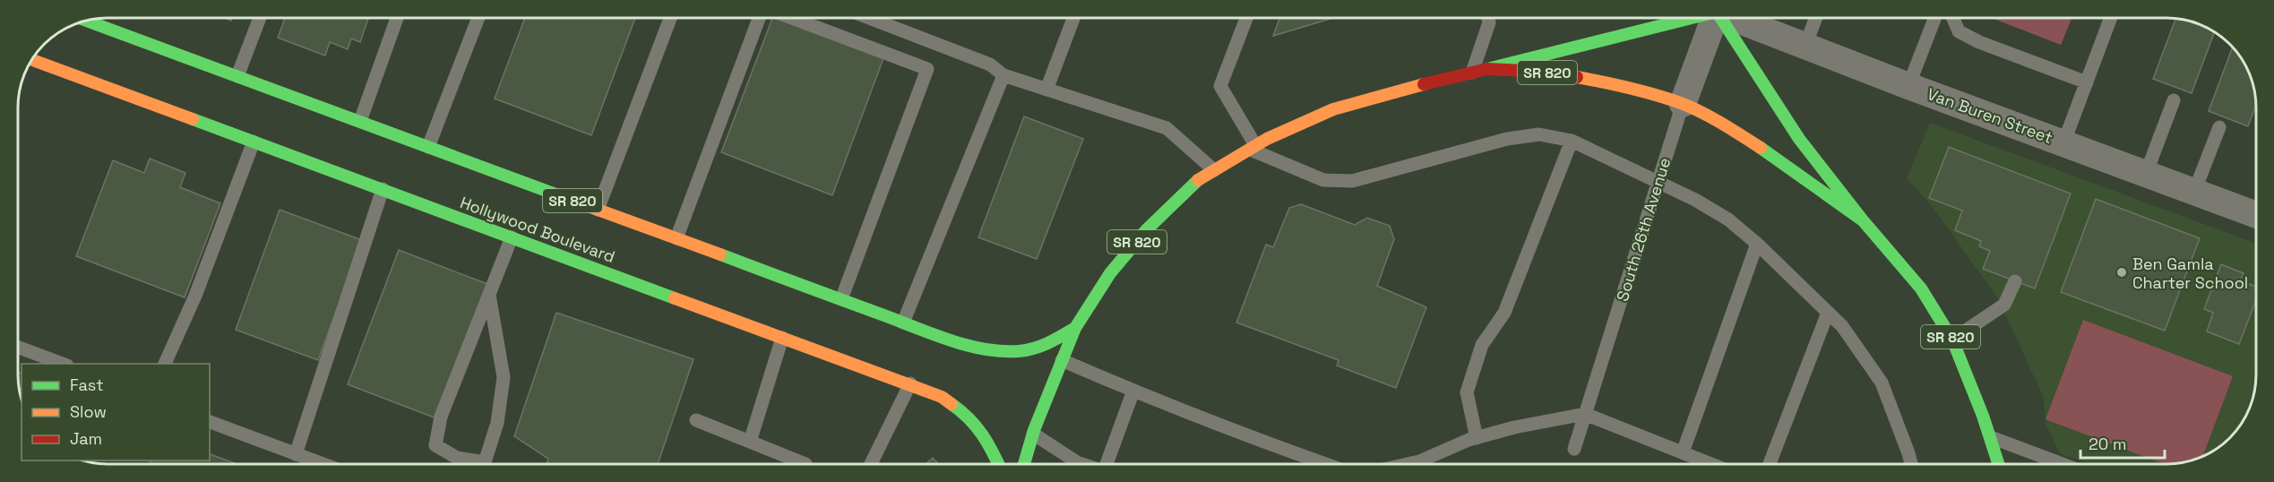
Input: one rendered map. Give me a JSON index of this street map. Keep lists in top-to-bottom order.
{
  "streets": {
    "main road": ["SR 820", "Hollywood Boulevard"],
    "street": ["Van Buren Street", "South 26th Avenue"]
  },
  "crossings": [
    ["SR 820", "South 26th Avenue"]
  ],
  "places": ["Ben Gamla Charter School"],
  "legend": ["Fast", "Slow", "Jam"],
  "scale_bar": "20 m"
}
